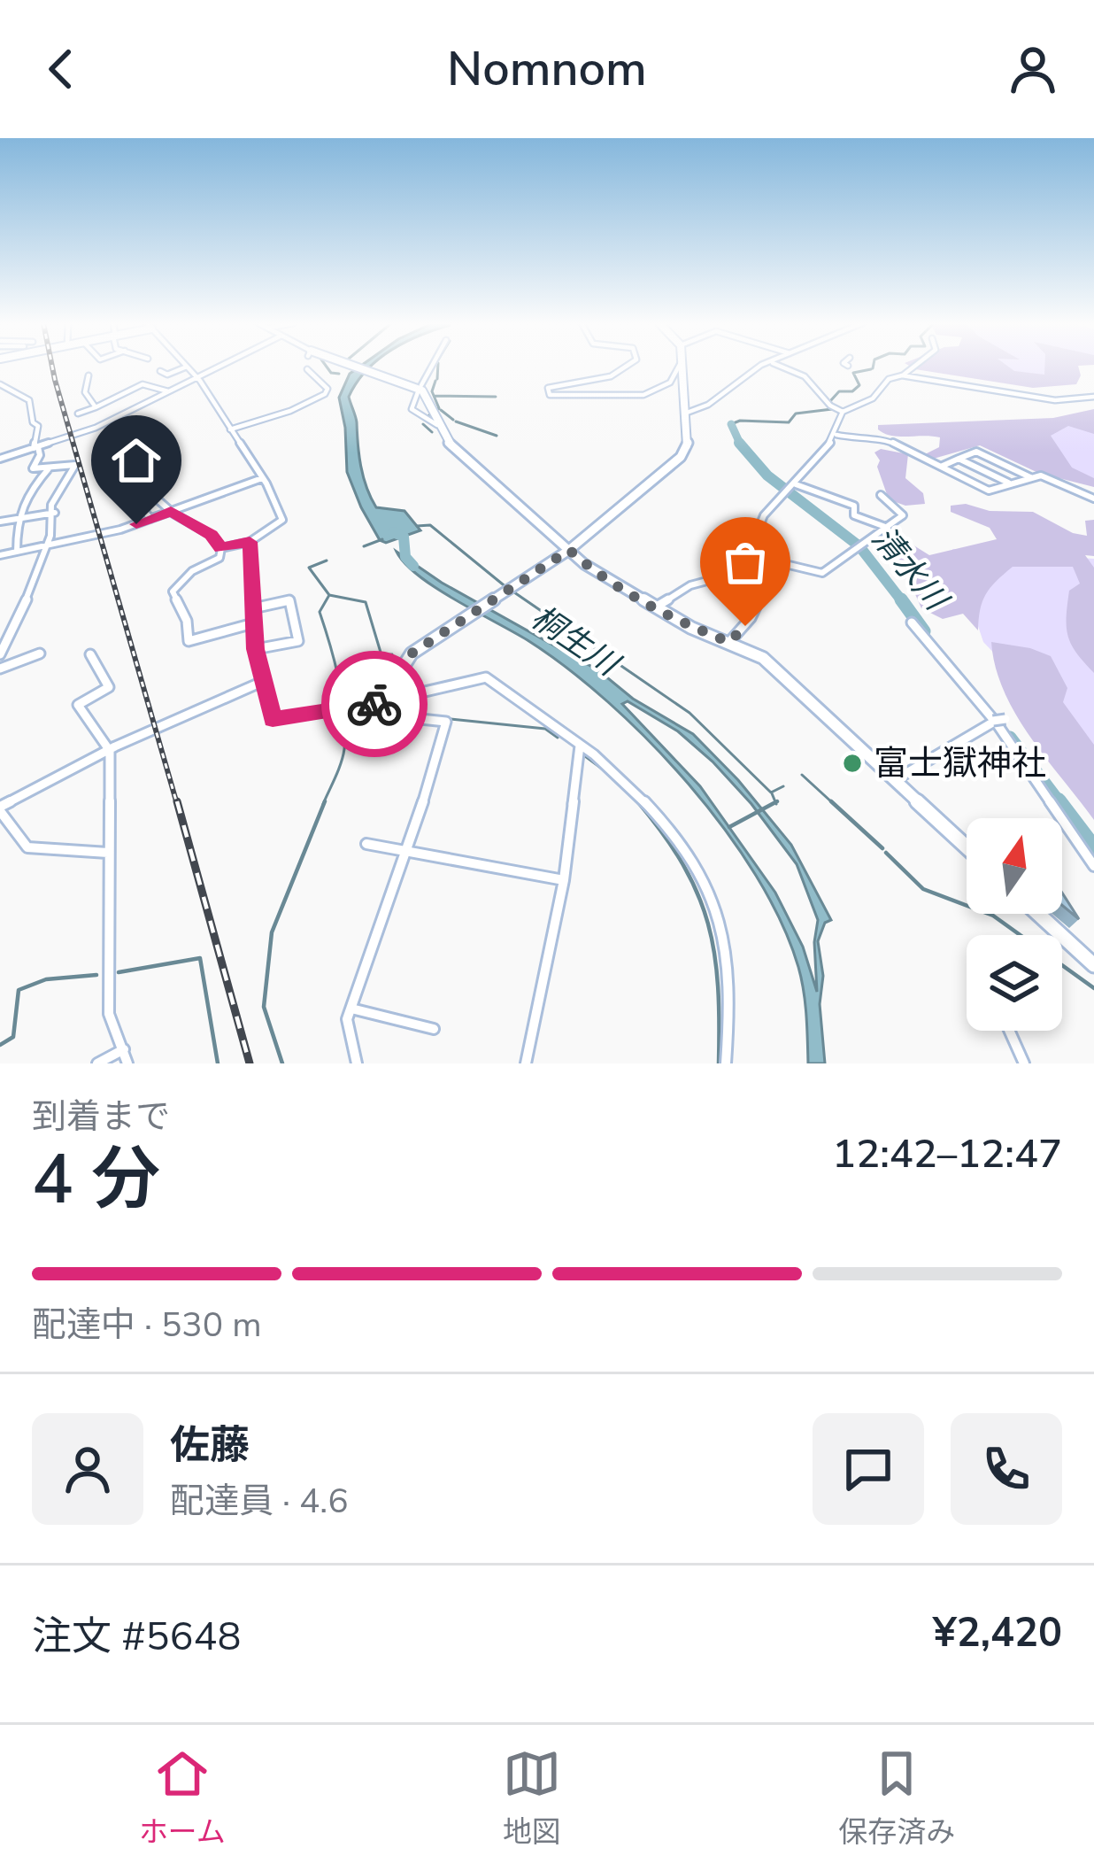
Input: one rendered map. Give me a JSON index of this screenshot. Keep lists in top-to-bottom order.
{
  "water": ["清水川", "桐生川"],
  "places": ["富士獄神社"],
  "north": "top",
  "page": {
    "header": "Nomnom",
    "heading": ["4 分", "到着まで", "12:42–12:47"],
    "panel": [
      "佐藤",
      "配達員 · 4.6",
      "注文 #5648",
      "¥2,420"
    ],
    "bar": "配達中 · 530 m",
    "tabs": ["ホーム", "地図", "保存済み"]
  }
}
